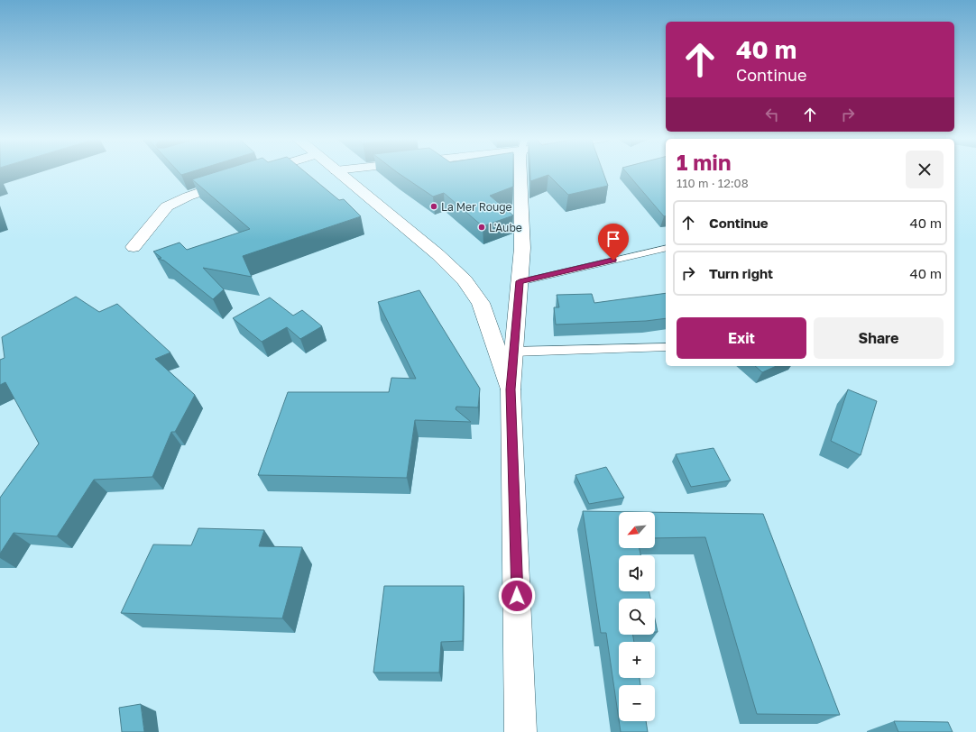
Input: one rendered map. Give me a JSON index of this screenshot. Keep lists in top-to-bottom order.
{
  "places": ["La Mer Rouge", "L'Aube"],
  "north": "bottom left",
  "page": {
    "turn": ["40 m", "Continue"],
    "heading": ["1 min", "110 m · 12:08"],
    "list": [
      {
        "name": "Continue",
        "value": "40 m"
      },
      {
        "name": "Turn right",
        "value": "40 m"
      }
    ],
    "buttons": ["Exit", "Share"],
    "map_buttons": ["+", "−"]
  }
}
